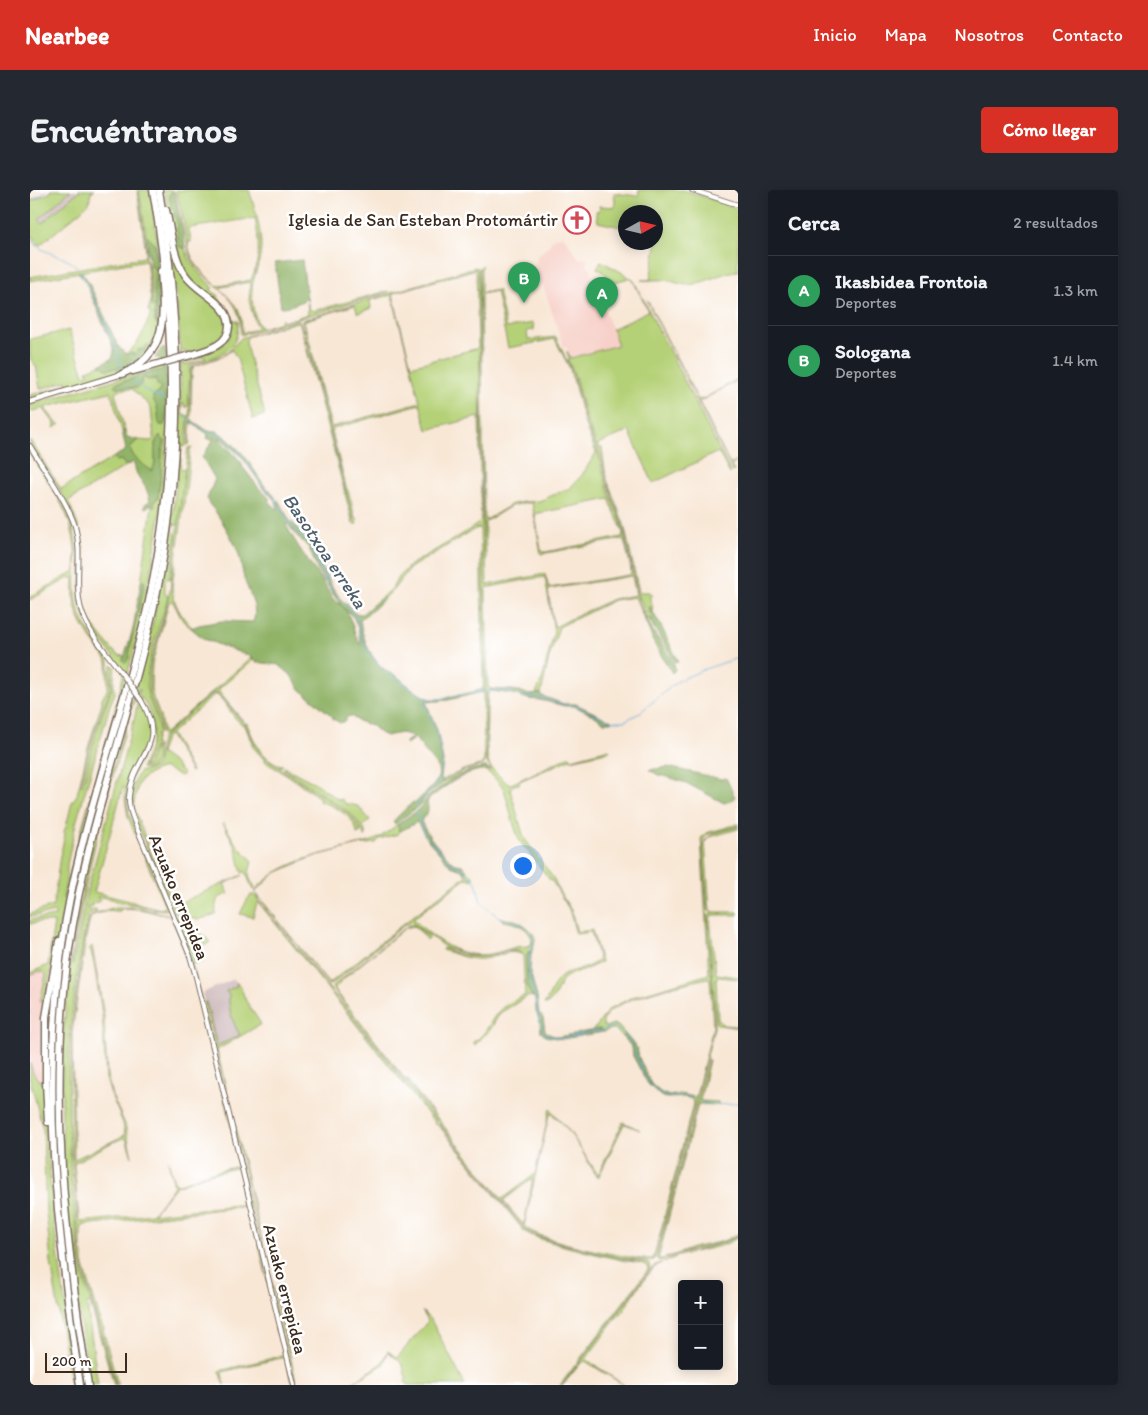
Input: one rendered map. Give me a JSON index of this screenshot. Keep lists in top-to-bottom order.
{
  "streets": {
    "street": ["Azuako errepidea"]
  },
  "water": ["Basotxoa erreka"],
  "places": {
    "church": ["Iglesia de San Esteban Protomártir"]
  },
  "scale_bar": "200 m",
  "north": "right",
  "page": {
    "header": "Nearbee",
    "nav": [
      "Inicio",
      "Mapa",
      "Nosotros",
      "Contacto"
    ],
    "buttons": "Cómo llegar",
    "title": "Encuéntranos",
    "heading": ["Cerca", "2 resultados"],
    "list": [
      {
        "mark": "A",
        "name": "Ikasbidea Frontoia",
        "note": "Deportes",
        "value": "1.3 km"
      },
      {
        "mark": "B",
        "name": "Sologana",
        "note": "Deportes",
        "value": "1.4 km"
      }
    ],
    "pins": ["B", "A"],
    "map_buttons": ["+", "−"],
    "scale": "200 m"
  }
}
